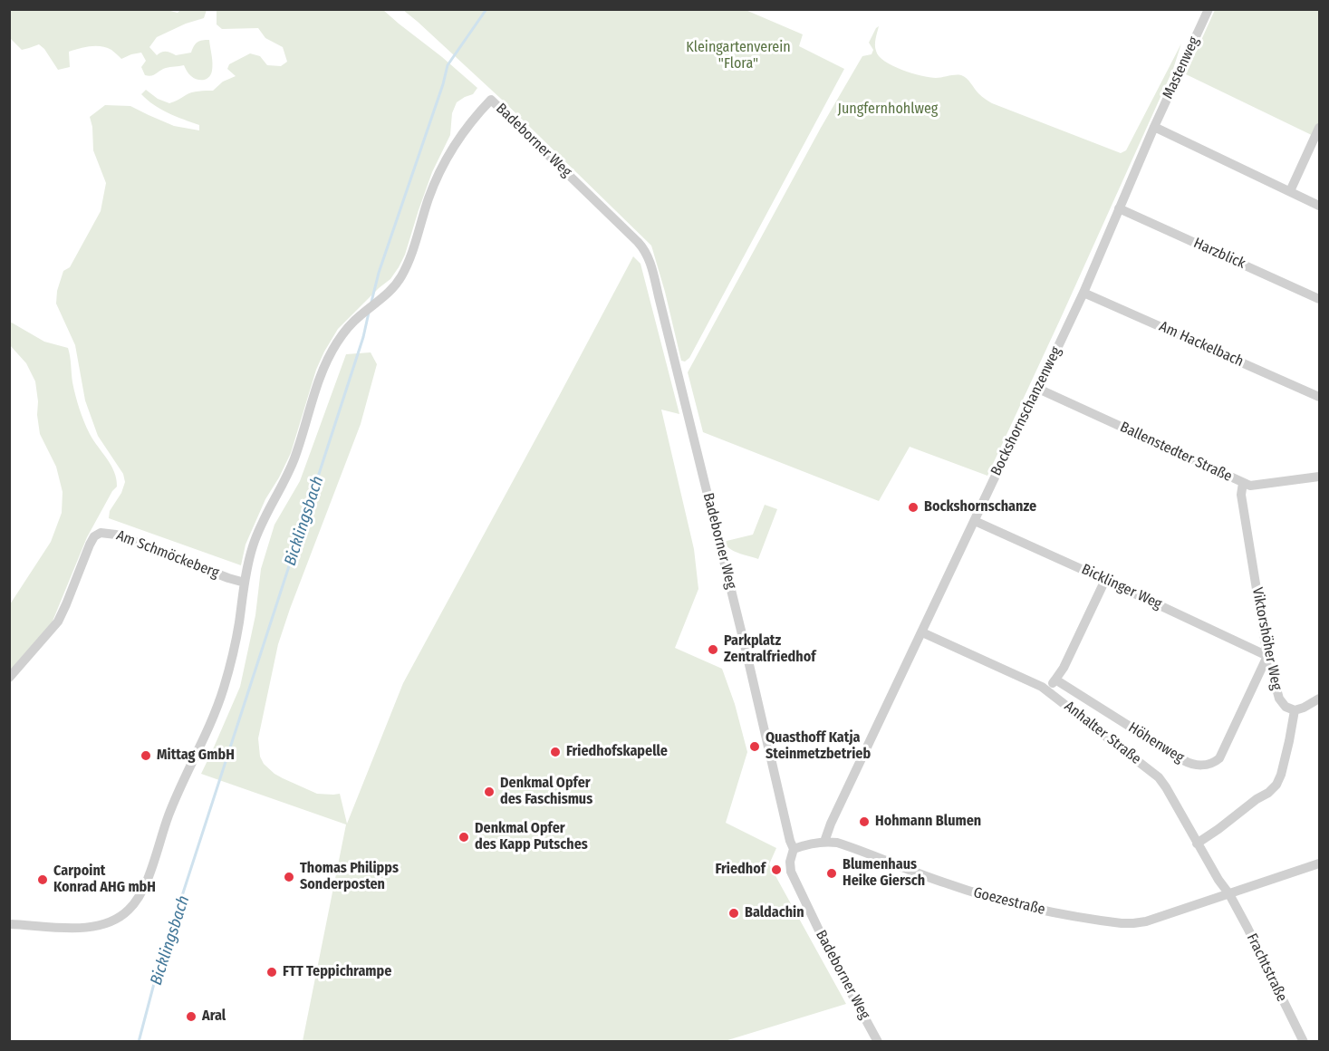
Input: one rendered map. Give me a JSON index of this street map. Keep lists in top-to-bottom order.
{
  "streets": {
    "street": [
      "Mastenweg",
      "Badeborner Weg",
      "Harzblick",
      "Am Hackelbach",
      "Bockshornschanzenweg",
      "Ballenstedter Straße",
      "Am Schmöckeberg",
      "Bicklinger Weg",
      "Viktorshöher Weg",
      "Anhalter Straße",
      "Höhenweg",
      "Goezestraße",
      "Frachtstraße"
    ]
  },
  "crossings": [
    ["Mastenweg", "Bockshornschanzenweg"],
    ["Badeborner Weg", "Am Schmöckeberg"],
    ["Badeborner Weg", "Goezestraße"],
    ["Harzblick", "Bockshornschanzenweg"],
    ["Am Hackelbach", "Bockshornschanzenweg"],
    ["Bockshornschanzenweg", "Ballenstedter Straße"],
    ["Bockshornschanzenweg", "Bicklinger Weg"],
    ["Bockshornschanzenweg", "Anhalter Straße"],
    ["Bockshornschanzenweg", "Goezestraße"],
    ["Ballenstedter Straße", "Viktorshöher Weg"],
    ["Bicklinger Weg", "Viktorshöher Weg"],
    ["Bicklinger Weg", "Höhenweg"],
    ["Viktorshöher Weg", "Höhenweg"],
    ["Anhalter Straße", "Goezestraße"],
    ["Anhalter Straße", "Frachtstraße"],
    ["Goezestraße", "Frachtstraße"]
  ],
  "water": ["Bicklingsbach"],
  "parks": ["Kleingartenverein \"Flora\"", "Jungfernhohlweg"],
  "places": [
    "Bockshornschanze",
    "Parkplatz Zentralfriedhof",
    "Quasthoff Katja Steinmetzbetrieb",
    "Friedhofskapelle",
    "Mittag GmbH",
    "Denkmal Opfer des Faschismus",
    "Hohmann Blumen",
    "Denkmal Opfer des Kapp Putsches",
    "Friedhof",
    "Blumenhaus Heike Giersch",
    "Thomas Philipps Sonderposten",
    "Carpoint Konrad AHG mbH",
    "Baldachin",
    "FTT Teppichrampe",
    "Aral"
  ]
}
